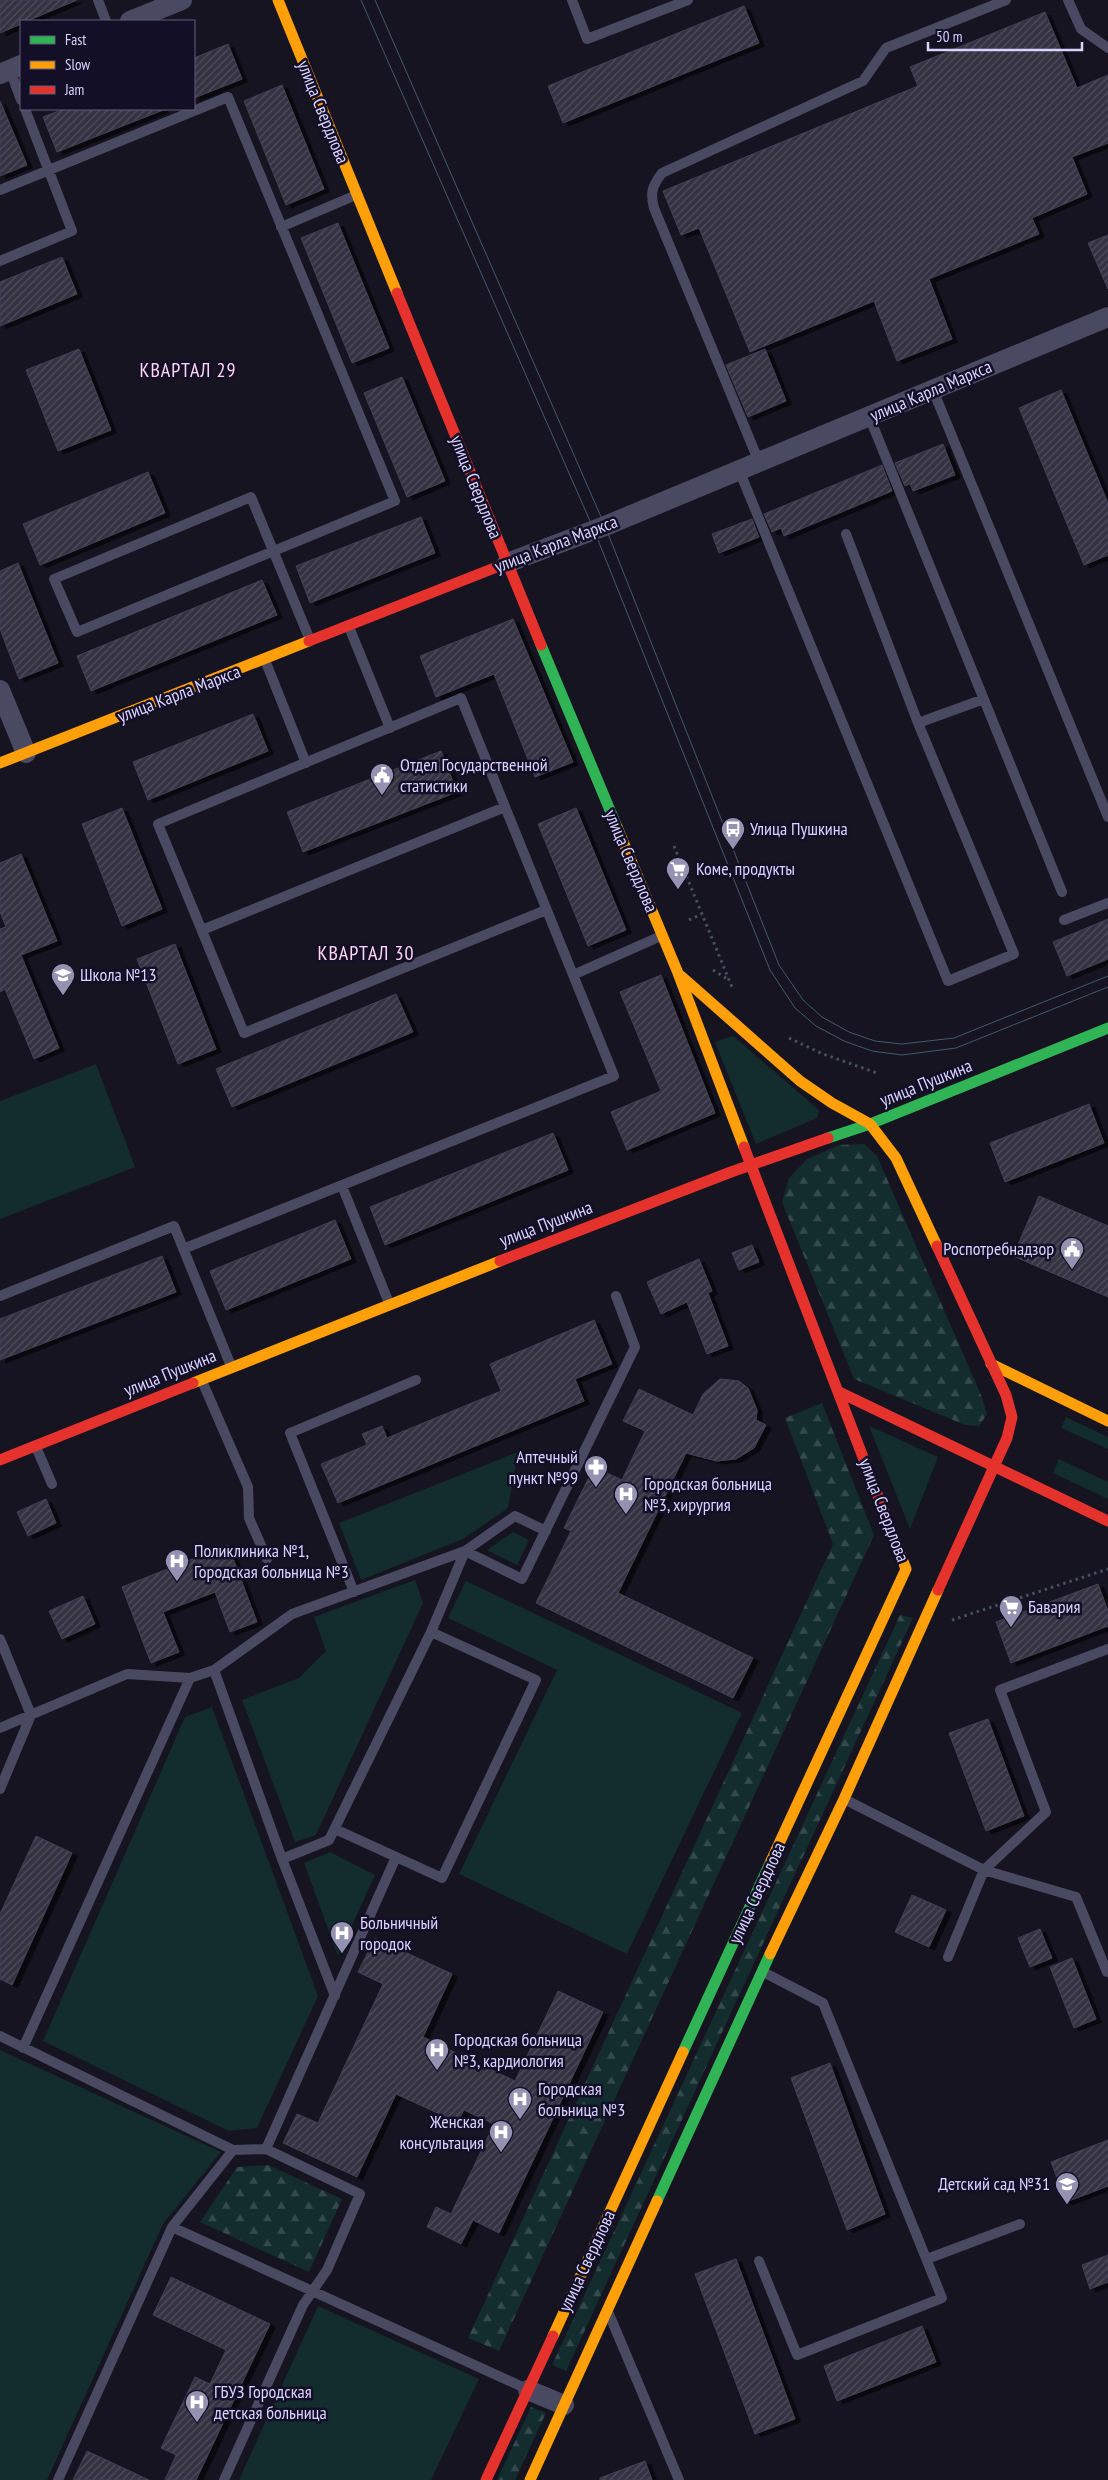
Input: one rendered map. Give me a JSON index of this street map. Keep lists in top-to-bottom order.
{
  "streets": {
    "street": ["улица Свердлова", "улица Карла Маркса", "улица Пушкина"]
  },
  "crossings": [
    ["улица Свердлова", "улица Карла Маркса"],
    ["улица Свердлова", "улица Пушкина"]
  ],
  "districts": ["КВАРТАЛ 29", "КВАРТАЛ 30"],
  "places": {
    "public building": ["Отдел Государственной статистики", "Роспотребнадзор"],
    "bus stop": ["Улица Пушкина"],
    "supermarket": ["Коме, продукты", "Бавария"],
    "school or university": ["Школа №13", "Детский сад №31"],
    "pharmacy": ["Аптечный пункт №99"],
    "hospital": [
      "Городская больница №3, хирургия",
      "Поликлиника №1, Городская больница №3",
      "Больничный городок",
      "Городская больница №3, кардиология",
      "Городская больница №3",
      "Женская консультация",
      "ГБУЗ Городская детская больница"
    ]
  },
  "legend": ["Fast", "Slow", "Jam"],
  "scale_bar": "50 m"
}
